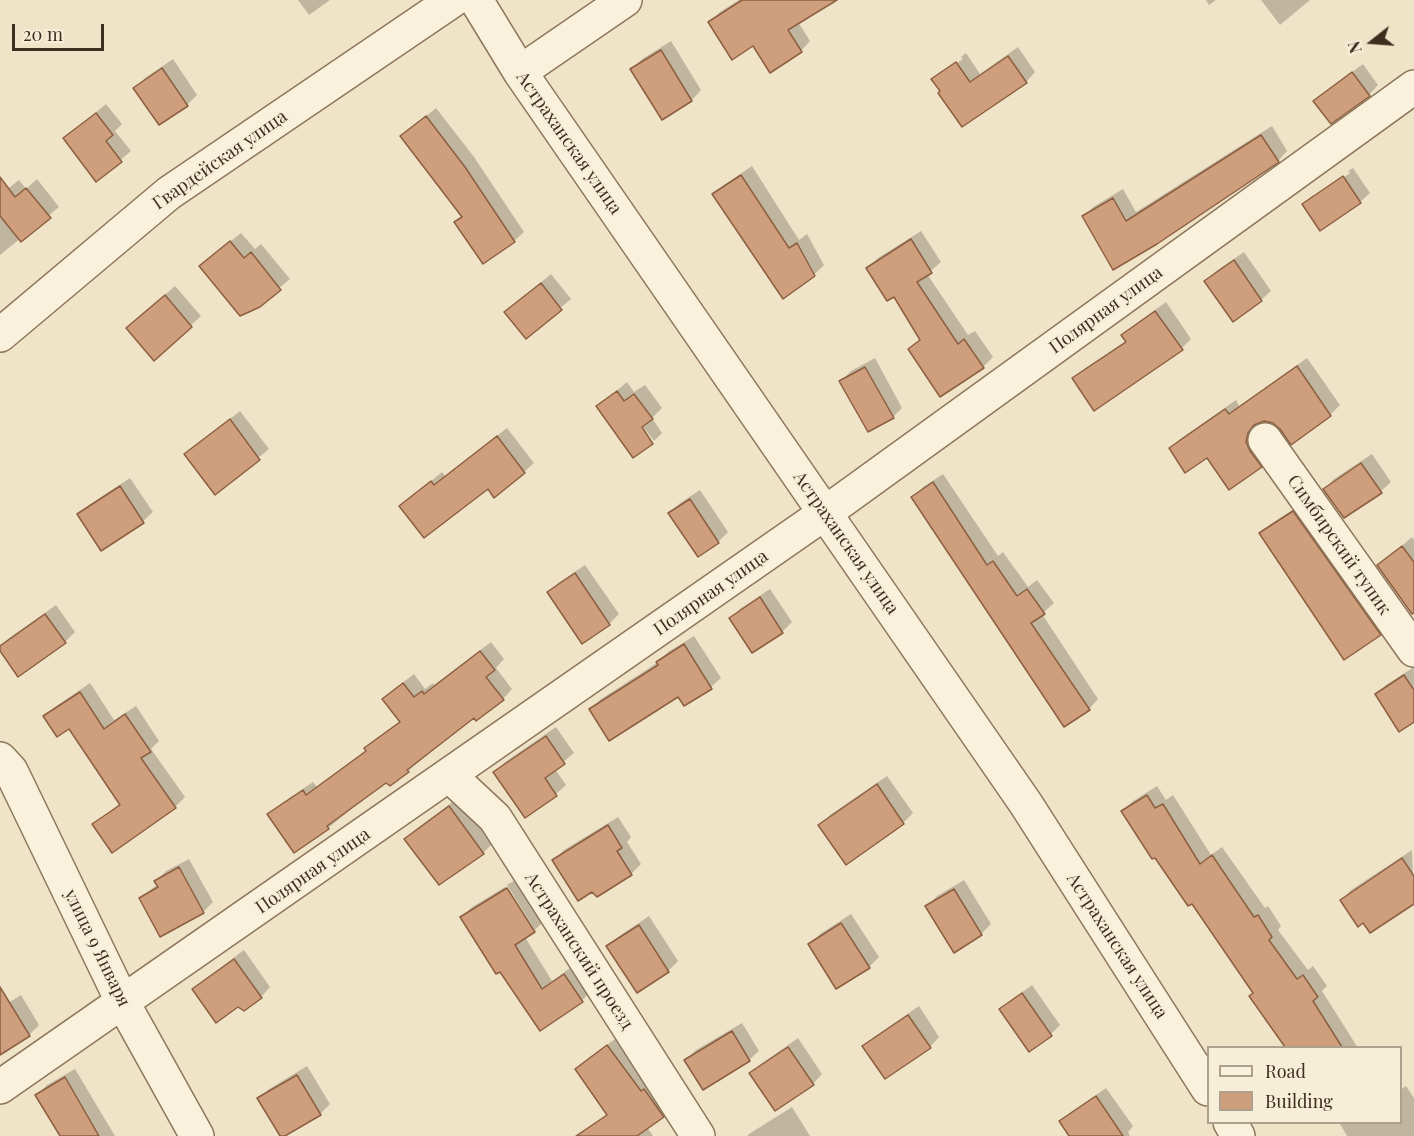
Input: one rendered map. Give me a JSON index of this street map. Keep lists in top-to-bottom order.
{
  "streets": {
    "street": [
      "Астраханская улица",
      "Гвардейская улица",
      "Полярная улица",
      "Симбирский тупик",
      "улица 9 Января",
      "Астраханский проезд"
    ]
  },
  "crossings": [
    ["Астраханская улица", "Полярная улица"],
    ["Полярная улица", "улица 9 Января"],
    ["Полярная улица", "Астраханский проезд"]
  ],
  "legend": ["Road", "Building"],
  "scale_bar": "20 m",
  "north": "left"
}
